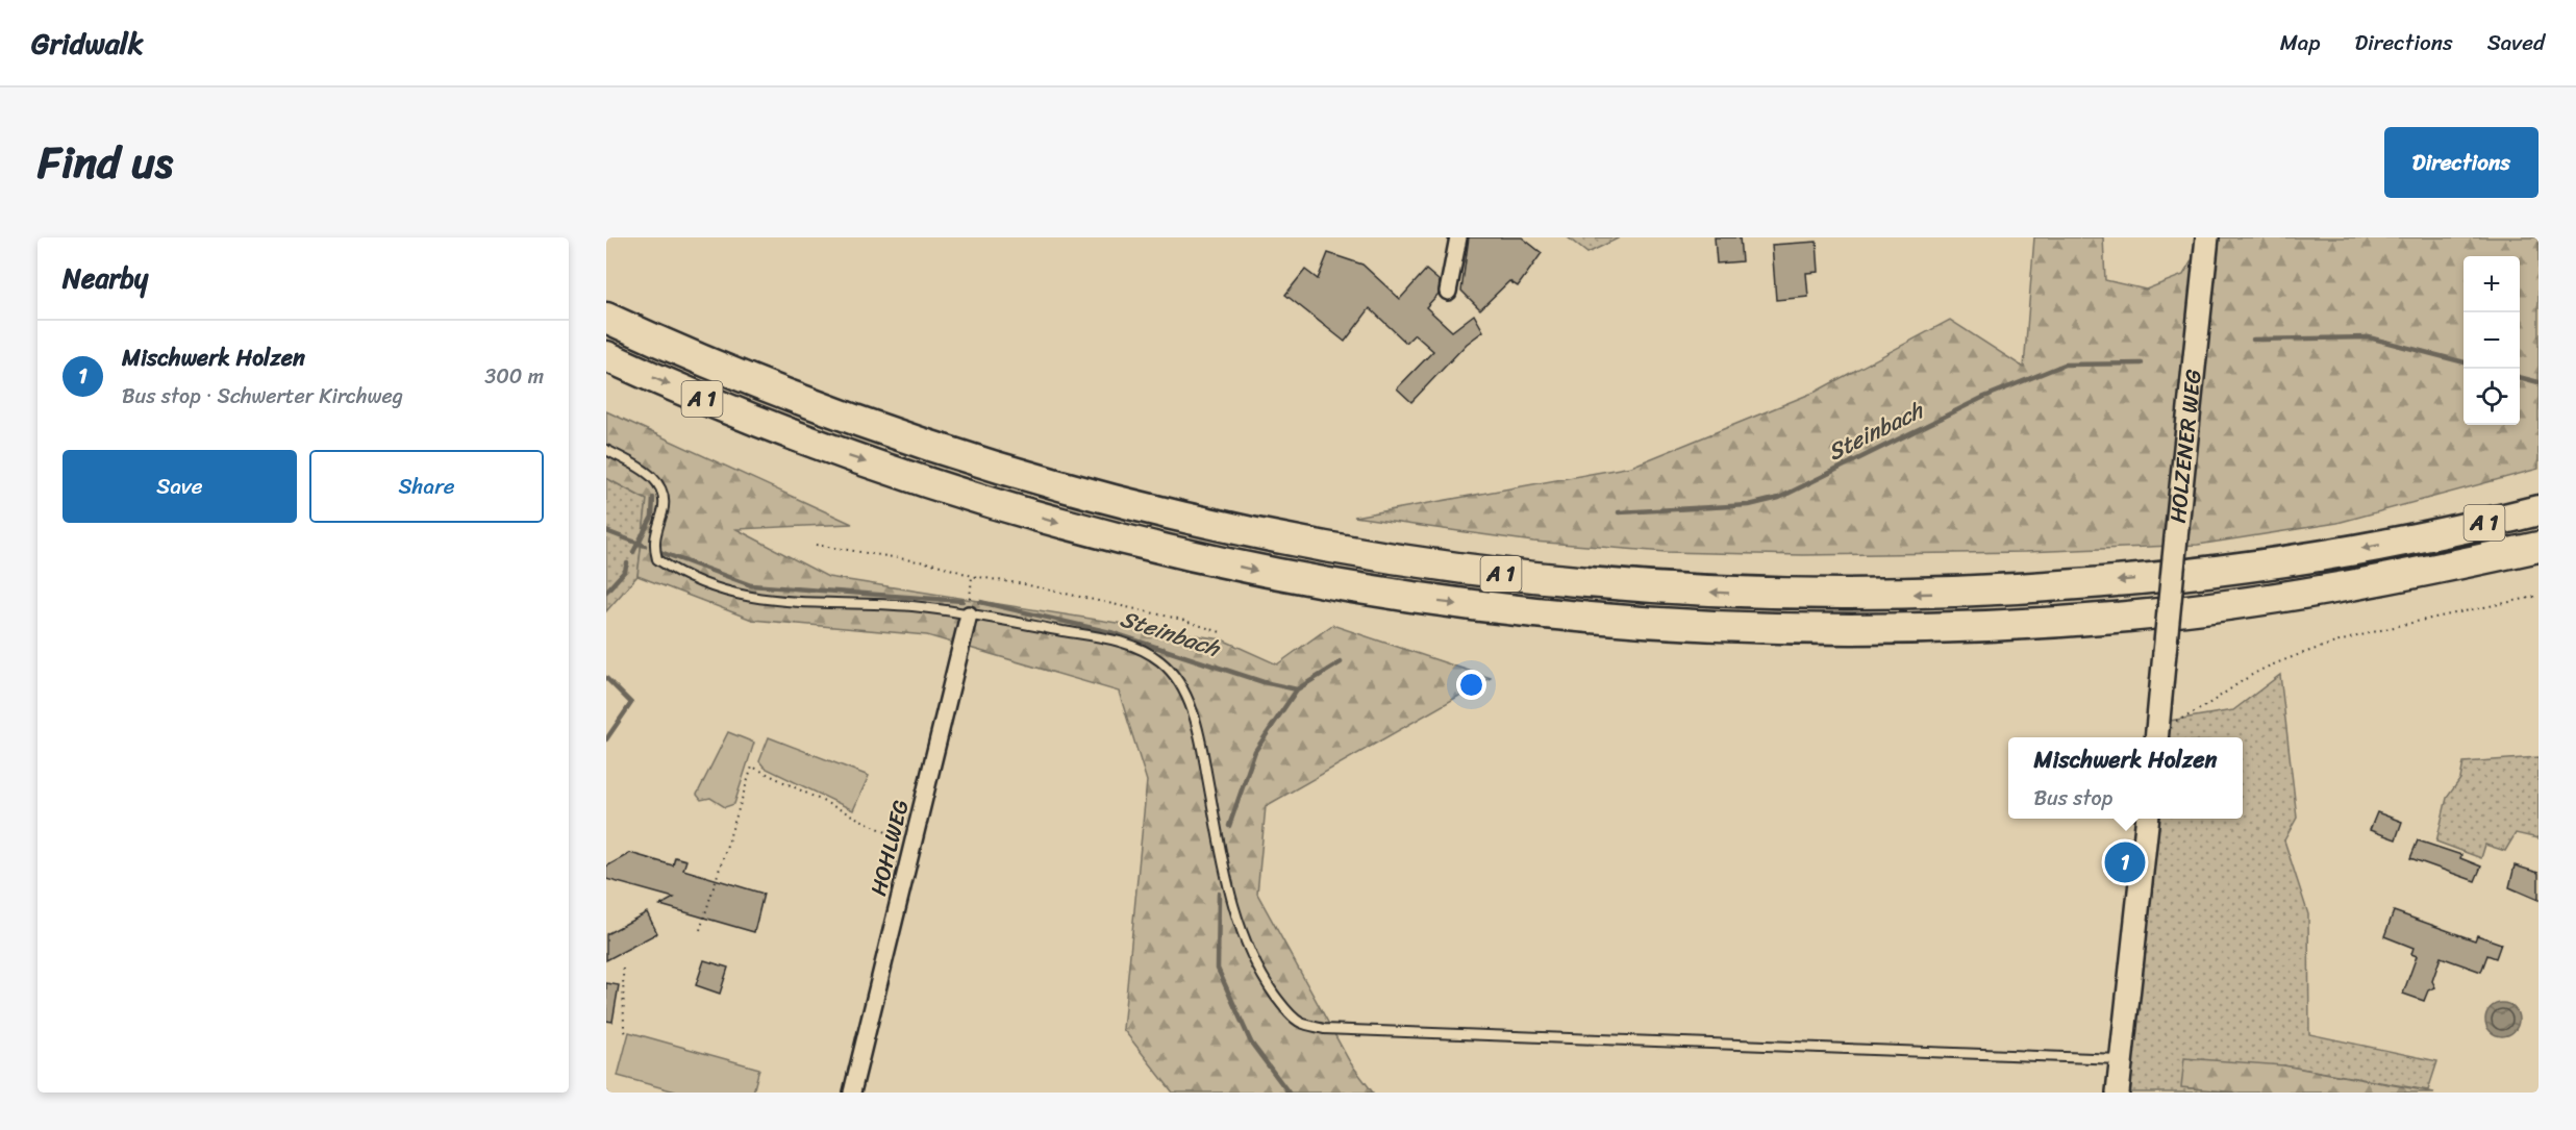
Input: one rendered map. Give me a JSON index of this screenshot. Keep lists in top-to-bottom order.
{
  "streets": {
    "highway": ["A 1"],
    "main road": ["HOLZENER WEG"],
    "street": ["HOHLWEG"]
  },
  "water": ["Steinbach"],
  "page": {
    "header": "Gridwalk",
    "nav": ["Map", "Directions", "Saved"],
    "title": "Find us",
    "buttons": [
      "Directions",
      ["Save", "Share"]
    ],
    "heading": "Nearby",
    "map_buttons": ["+", "−"],
    "list": [
      {
        "mark": "1",
        "name": "Mischwerk Holzen",
        "note": "Bus stop · Schwerter Kirchweg",
        "value": "300 m"
      }
    ],
    "popup": ["Mischwerk Holzen", "Bus stop"],
    "pins": "1"
  }
}
